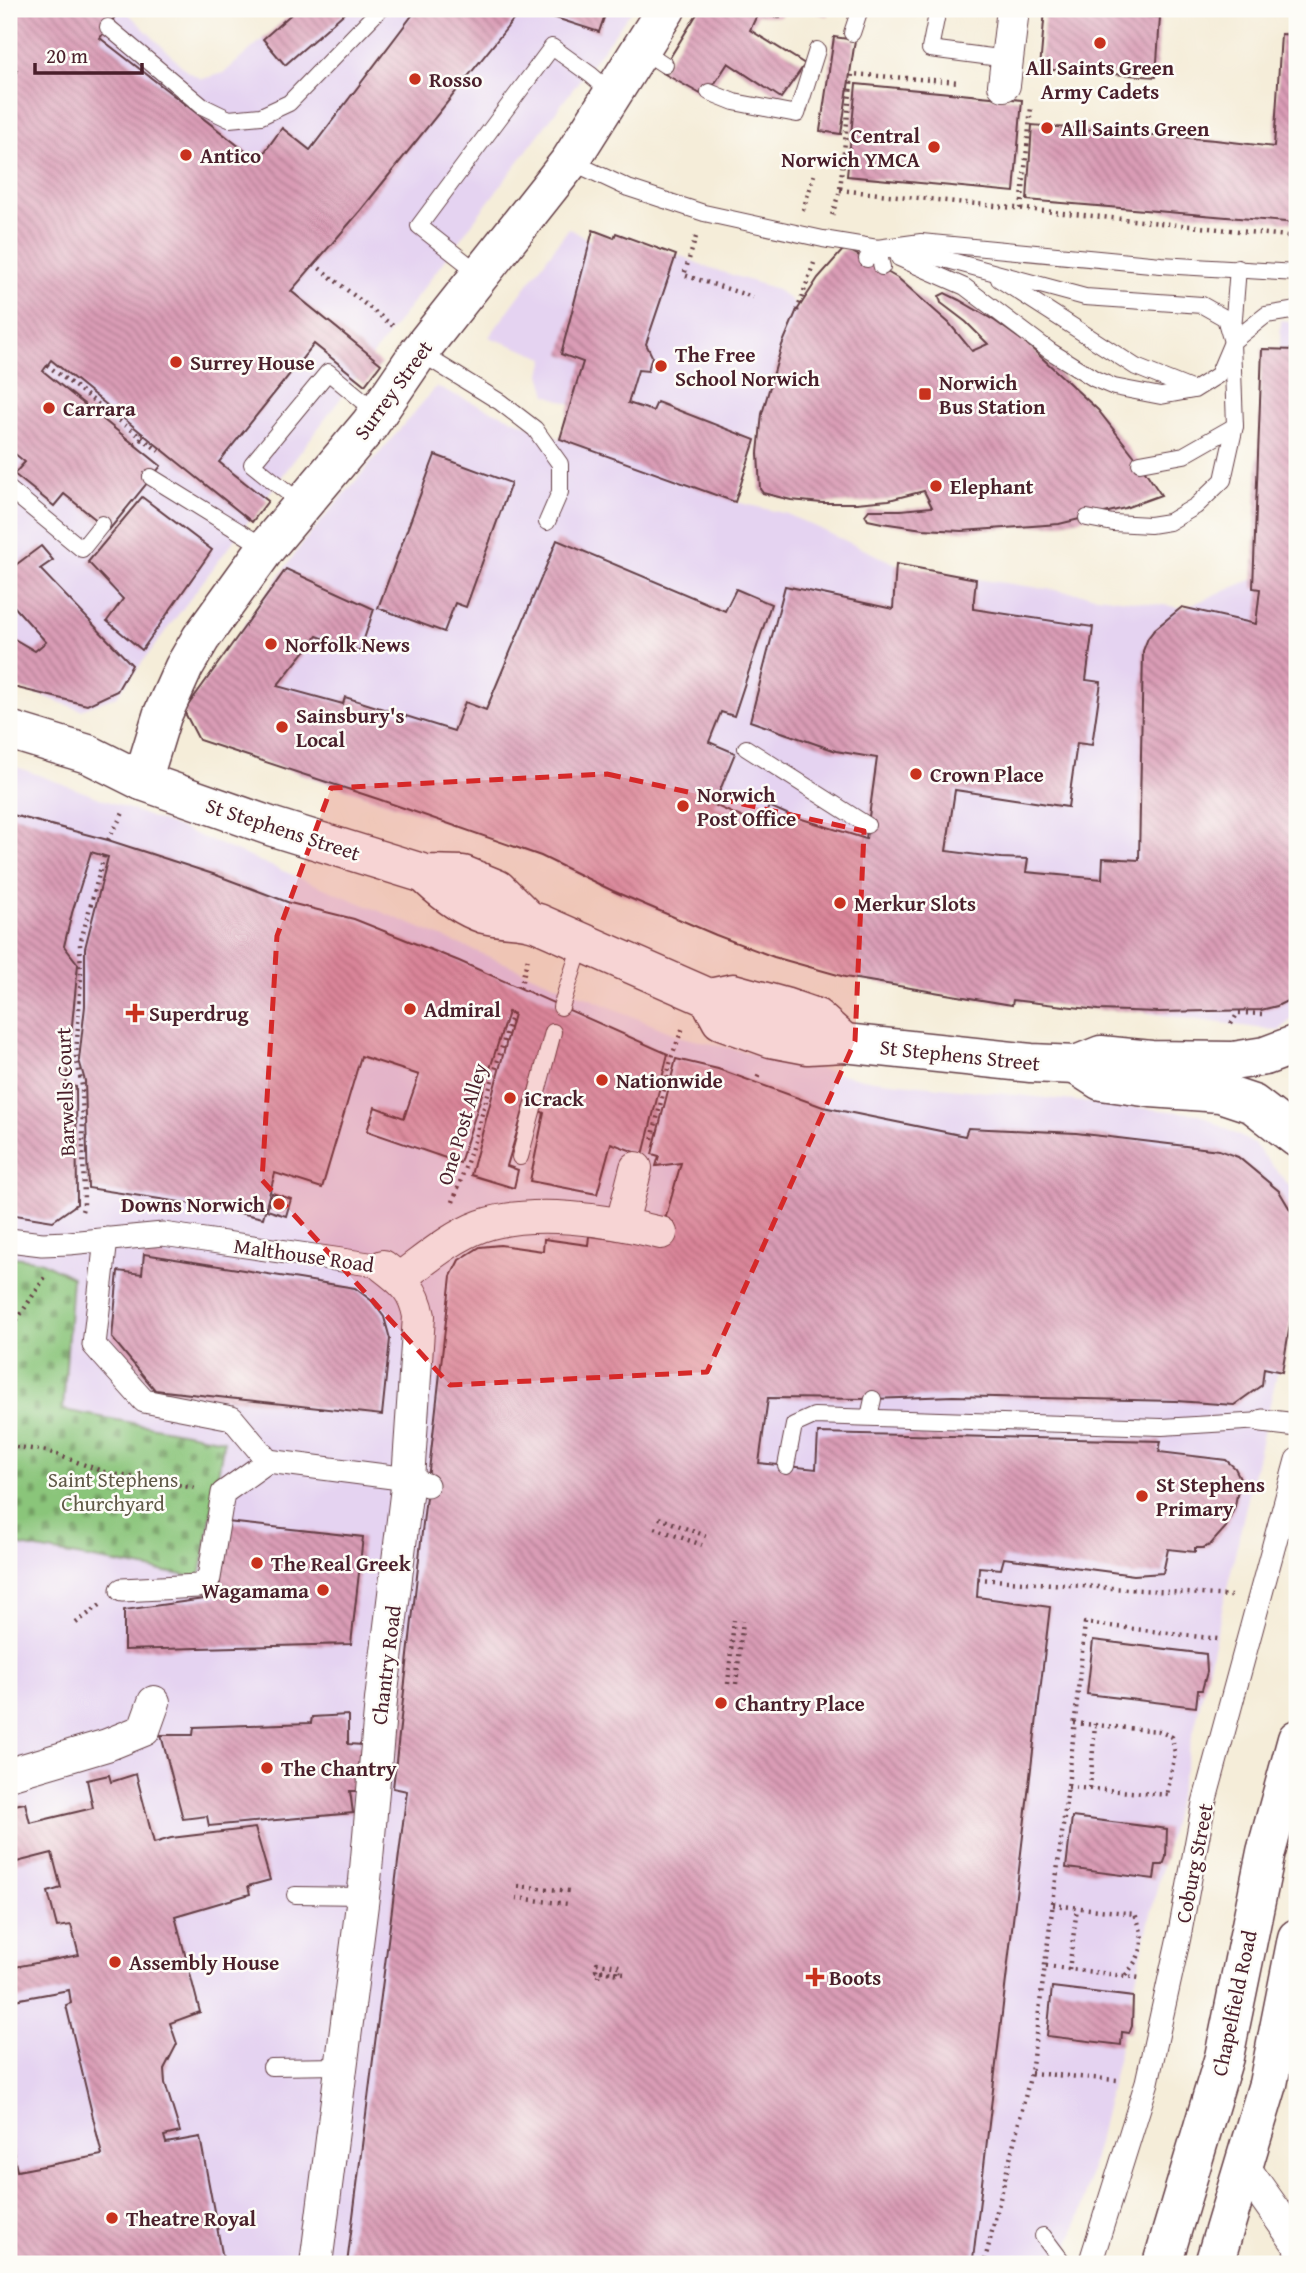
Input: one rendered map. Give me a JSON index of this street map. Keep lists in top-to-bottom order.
{
  "streets": {
    "street": [
      "Surrey Street",
      "St Stephens Street",
      "Malthouse Road",
      "Chantry Road",
      "Coburg Street",
      "Chapelfield Road"
    ],
    "path": ["Barwells Court", "One Post Alley"]
  },
  "crossings": [
    ["Surrey Street", "St Stephens Street"],
    ["Barwells Court", "Malthouse Road"],
    ["One Post Alley", "Malthouse Road"],
    ["Malthouse Road", "Chantry Road"]
  ],
  "parks": ["Saint Stephens Churchyard"],
  "places": {
    "other": [
      "All Saints Green Army Cadets",
      "Rosso",
      "All Saints Green",
      "Central Norwich YMCA",
      "Antico",
      "Surrey House",
      "The Free School Norwich",
      "Carrara",
      "Elephant",
      "Norfolk News",
      "Sainsbury's Local",
      "Crown Place",
      "Norwich Post Office",
      "Merkur Slots",
      "Admiral",
      "Nationwide",
      "iCrack",
      "Downs Norwich",
      "St Stephens Primary",
      "The Real Greek",
      "Wagamama",
      "Chantry Place",
      "The Chantry",
      "Assembly House",
      "Theatre Royal"
    ],
    "transit": ["Norwich Bus Station"],
    "health": ["Superdrug", "Boots"]
  },
  "scale_bar": "20 m"
}
